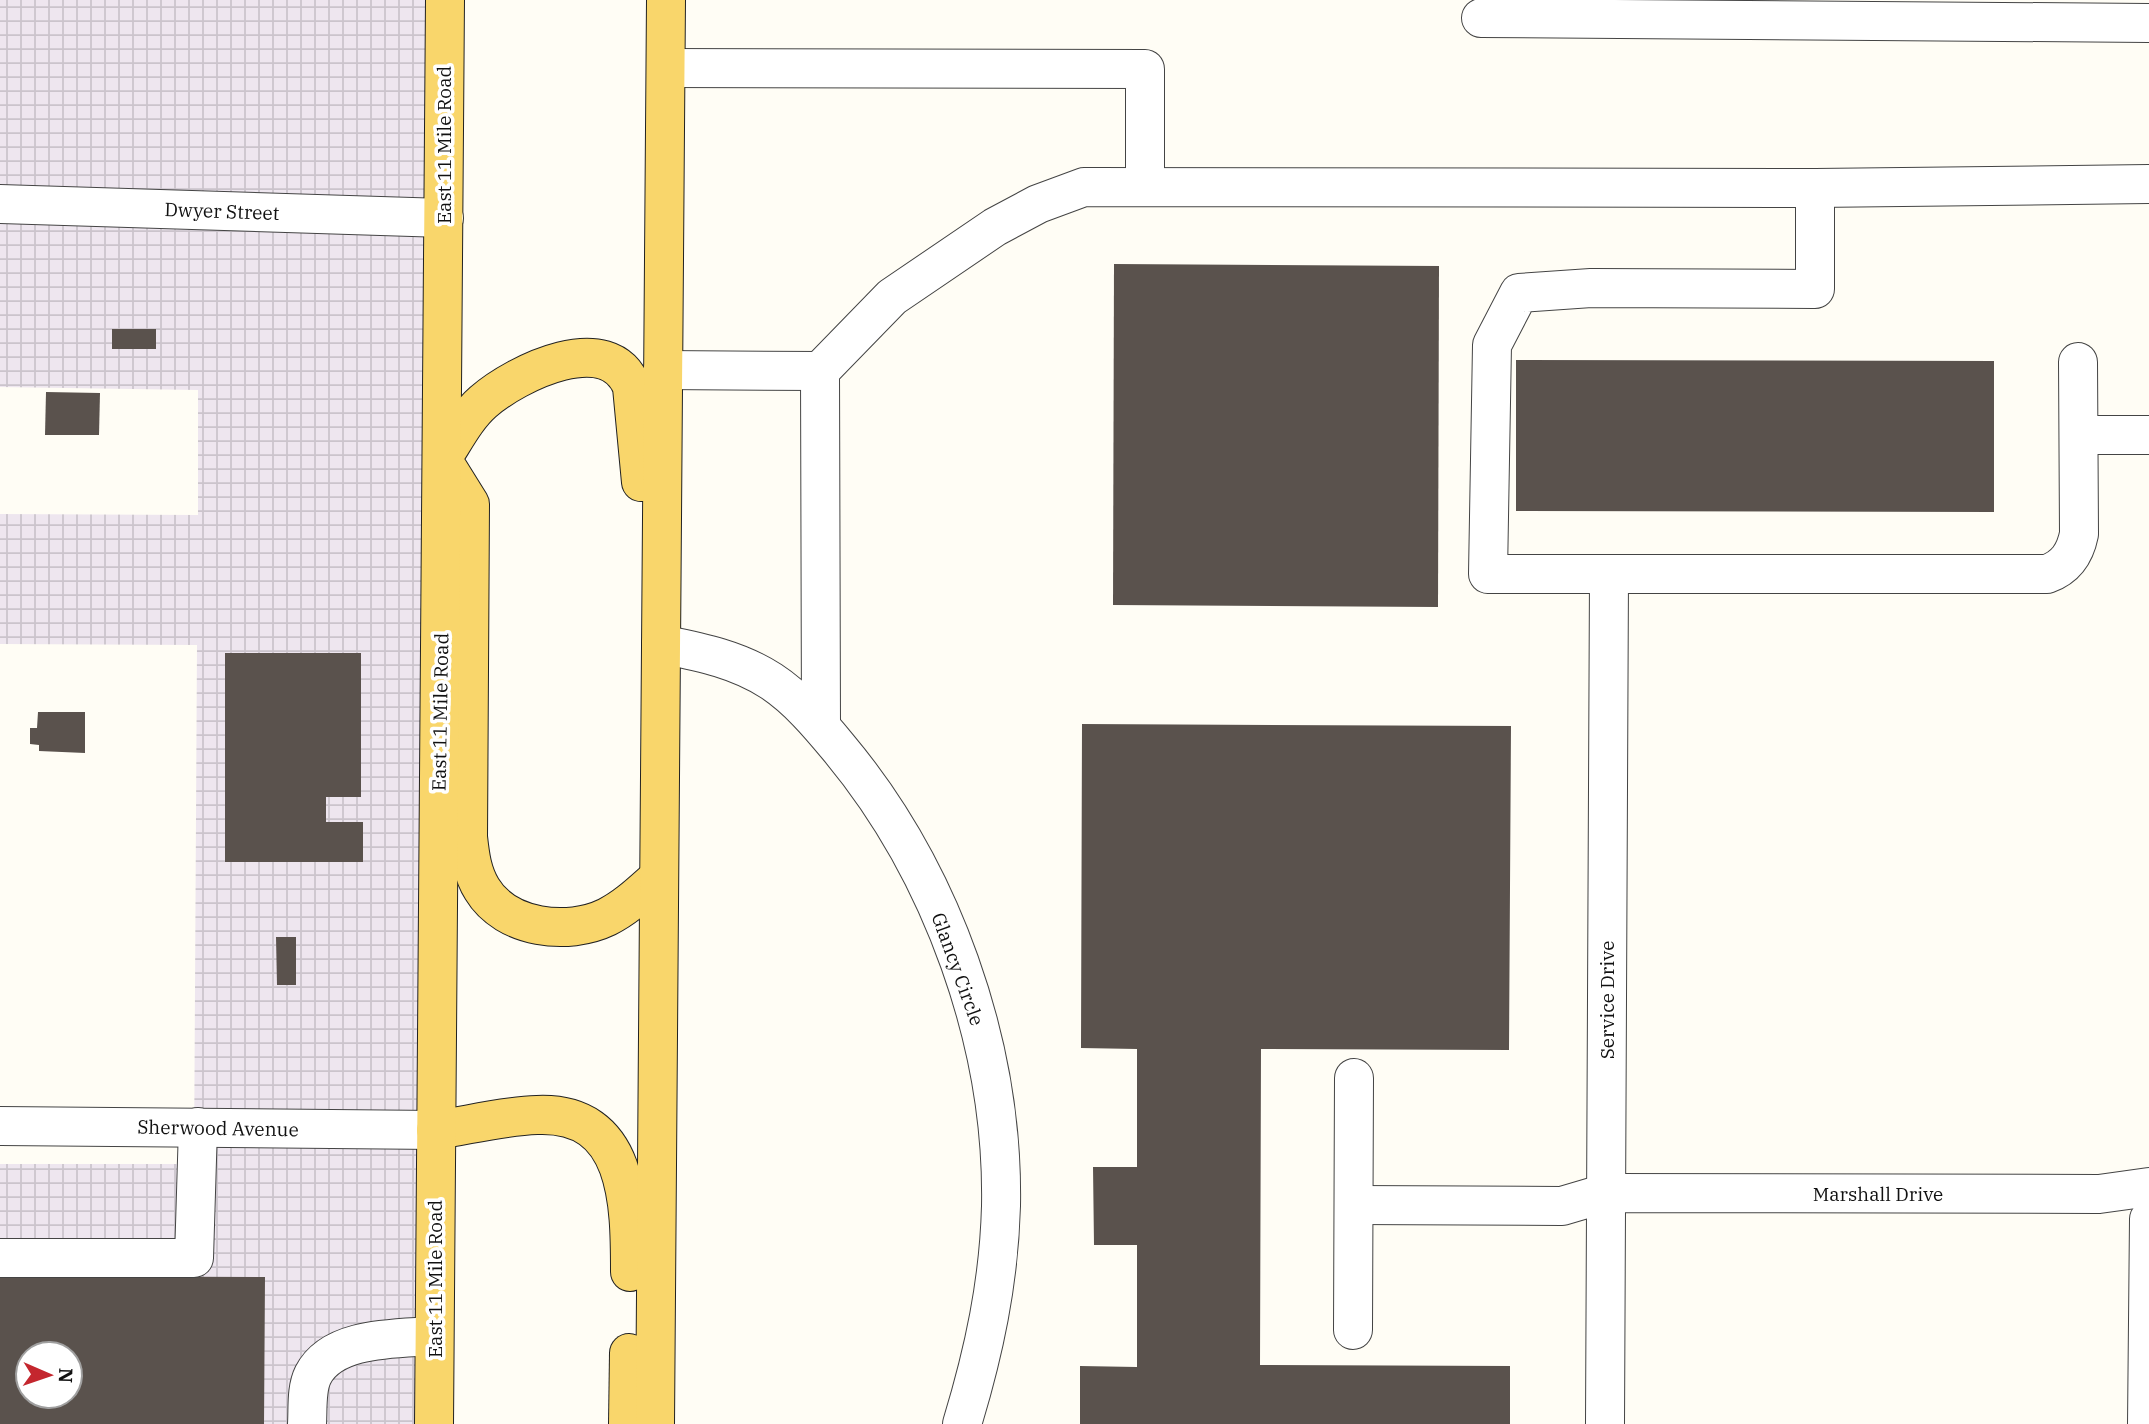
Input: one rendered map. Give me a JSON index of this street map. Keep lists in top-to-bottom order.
{
  "streets": {
    "main road": ["East 11 Mile Road"],
    "street": [
      "Dwyer Street",
      "Glancy Circle",
      "Service Drive",
      "Sherwood Avenue",
      "Marshall Drive"
    ]
  },
  "crossings": [
    ["East 11 Mile Road", "Dwyer Street"],
    ["East 11 Mile Road", "Sherwood Avenue"],
    ["Service Drive", "Marshall Drive"]
  ],
  "north": "right"
}
